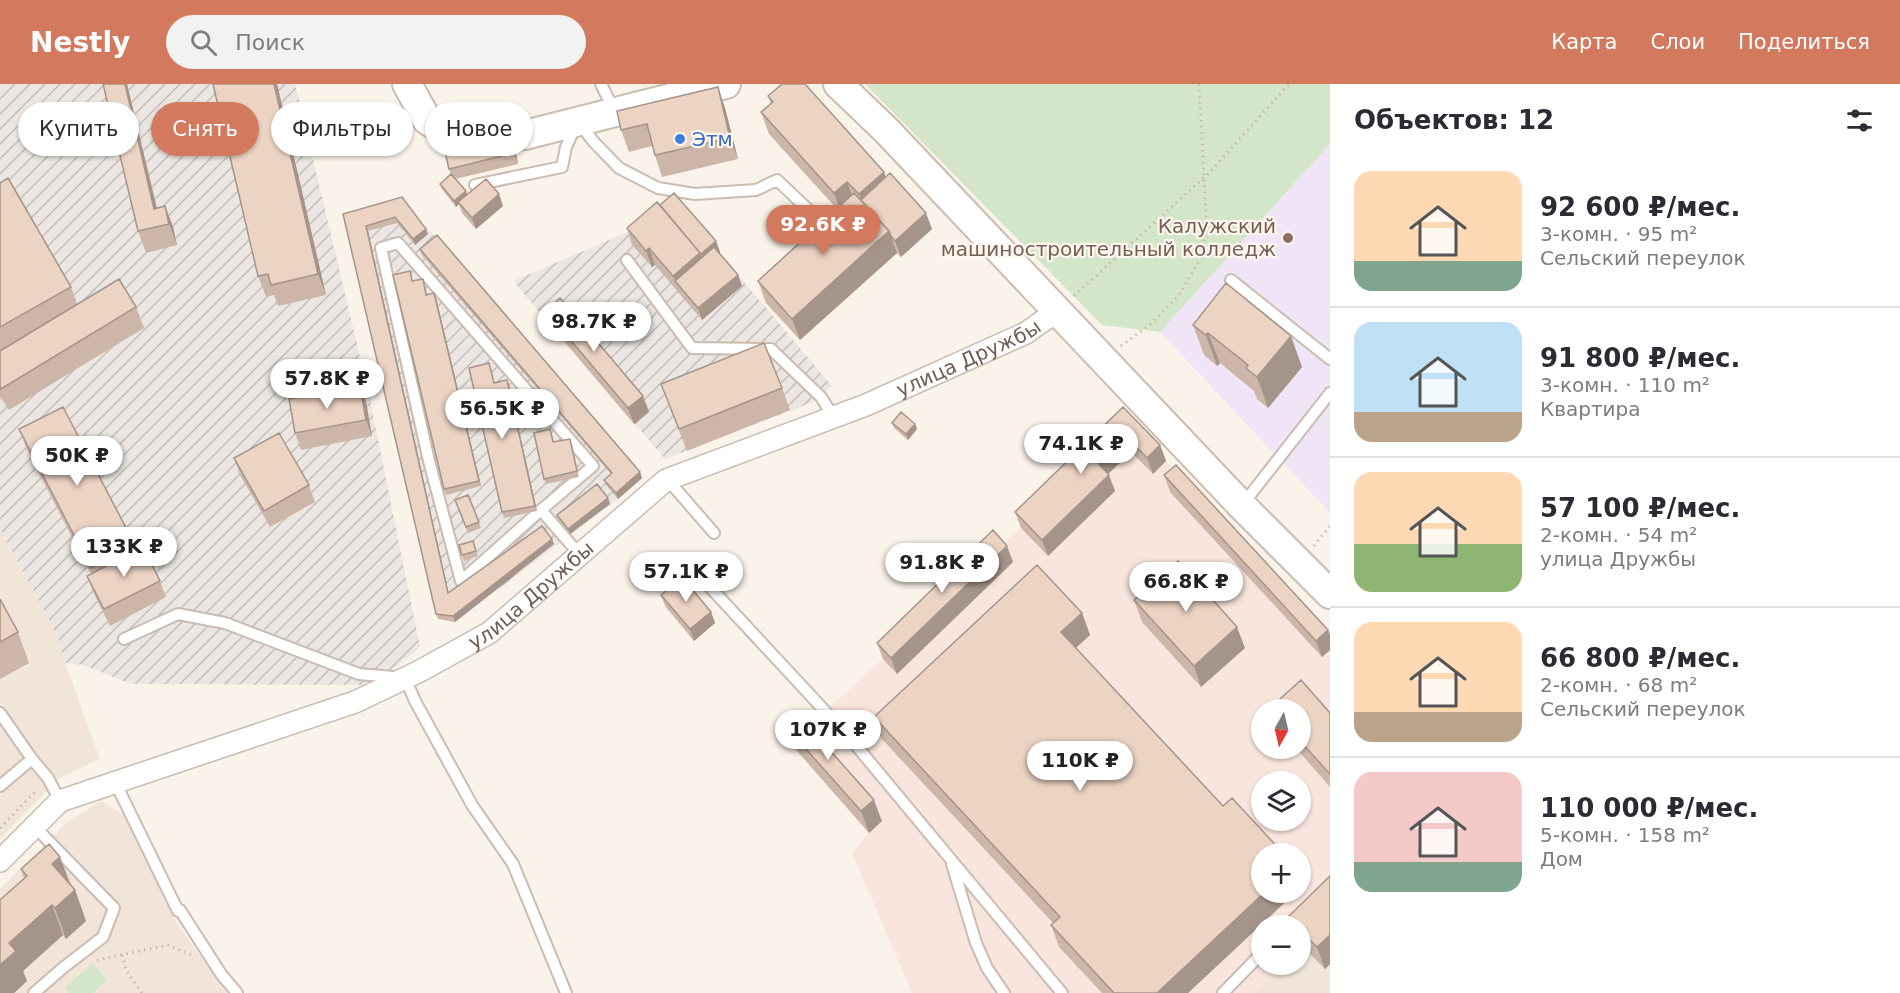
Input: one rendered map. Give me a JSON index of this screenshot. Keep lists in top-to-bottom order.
{
  "streets": {
    "street": ["улица Дружбы"]
  },
  "places": ["Этм", "Калужский машиностроительный колледж"],
  "north": "bottom",
  "page": {
    "header": "Nestly",
    "search": "Поиск",
    "nav": ["Карта", "Слои", "Поделиться"],
    "heading": "Объектов: 12",
    "chip": [
      "Купить",
      "Снять",
      "Фильтры",
      "Новое"
    ],
    "list": [
      {
        "name": "92 600 ₽/мес.",
        "note": "3-комн. · 95 m² · Сельский переулок"
      },
      {
        "name": "91 800 ₽/мес.",
        "note": "3-комн. · 110 m² · Квартира"
      },
      {
        "name": "57 100 ₽/мес.",
        "note": "2-комн. · 54 m² · улица Дружбы"
      },
      {
        "name": "66 800 ₽/мес.",
        "note": "2-комн. · 68 m² · Сельский переулок"
      },
      {
        "name": "110 000 ₽/мес.",
        "note": "5-комн. · 158 m² · Дом"
      }
    ],
    "price": [
      "92.6K ₽",
      "98.7K ₽",
      "57.8K ₽",
      "56.5K ₽",
      "74.1K ₽",
      "50K ₽",
      "133K ₽",
      "91.8K ₽",
      "57.1K ₽",
      "66.8K ₽",
      "107K ₽",
      "110K ₽"
    ],
    "map_buttons": ["+", "−"]
  }
}
